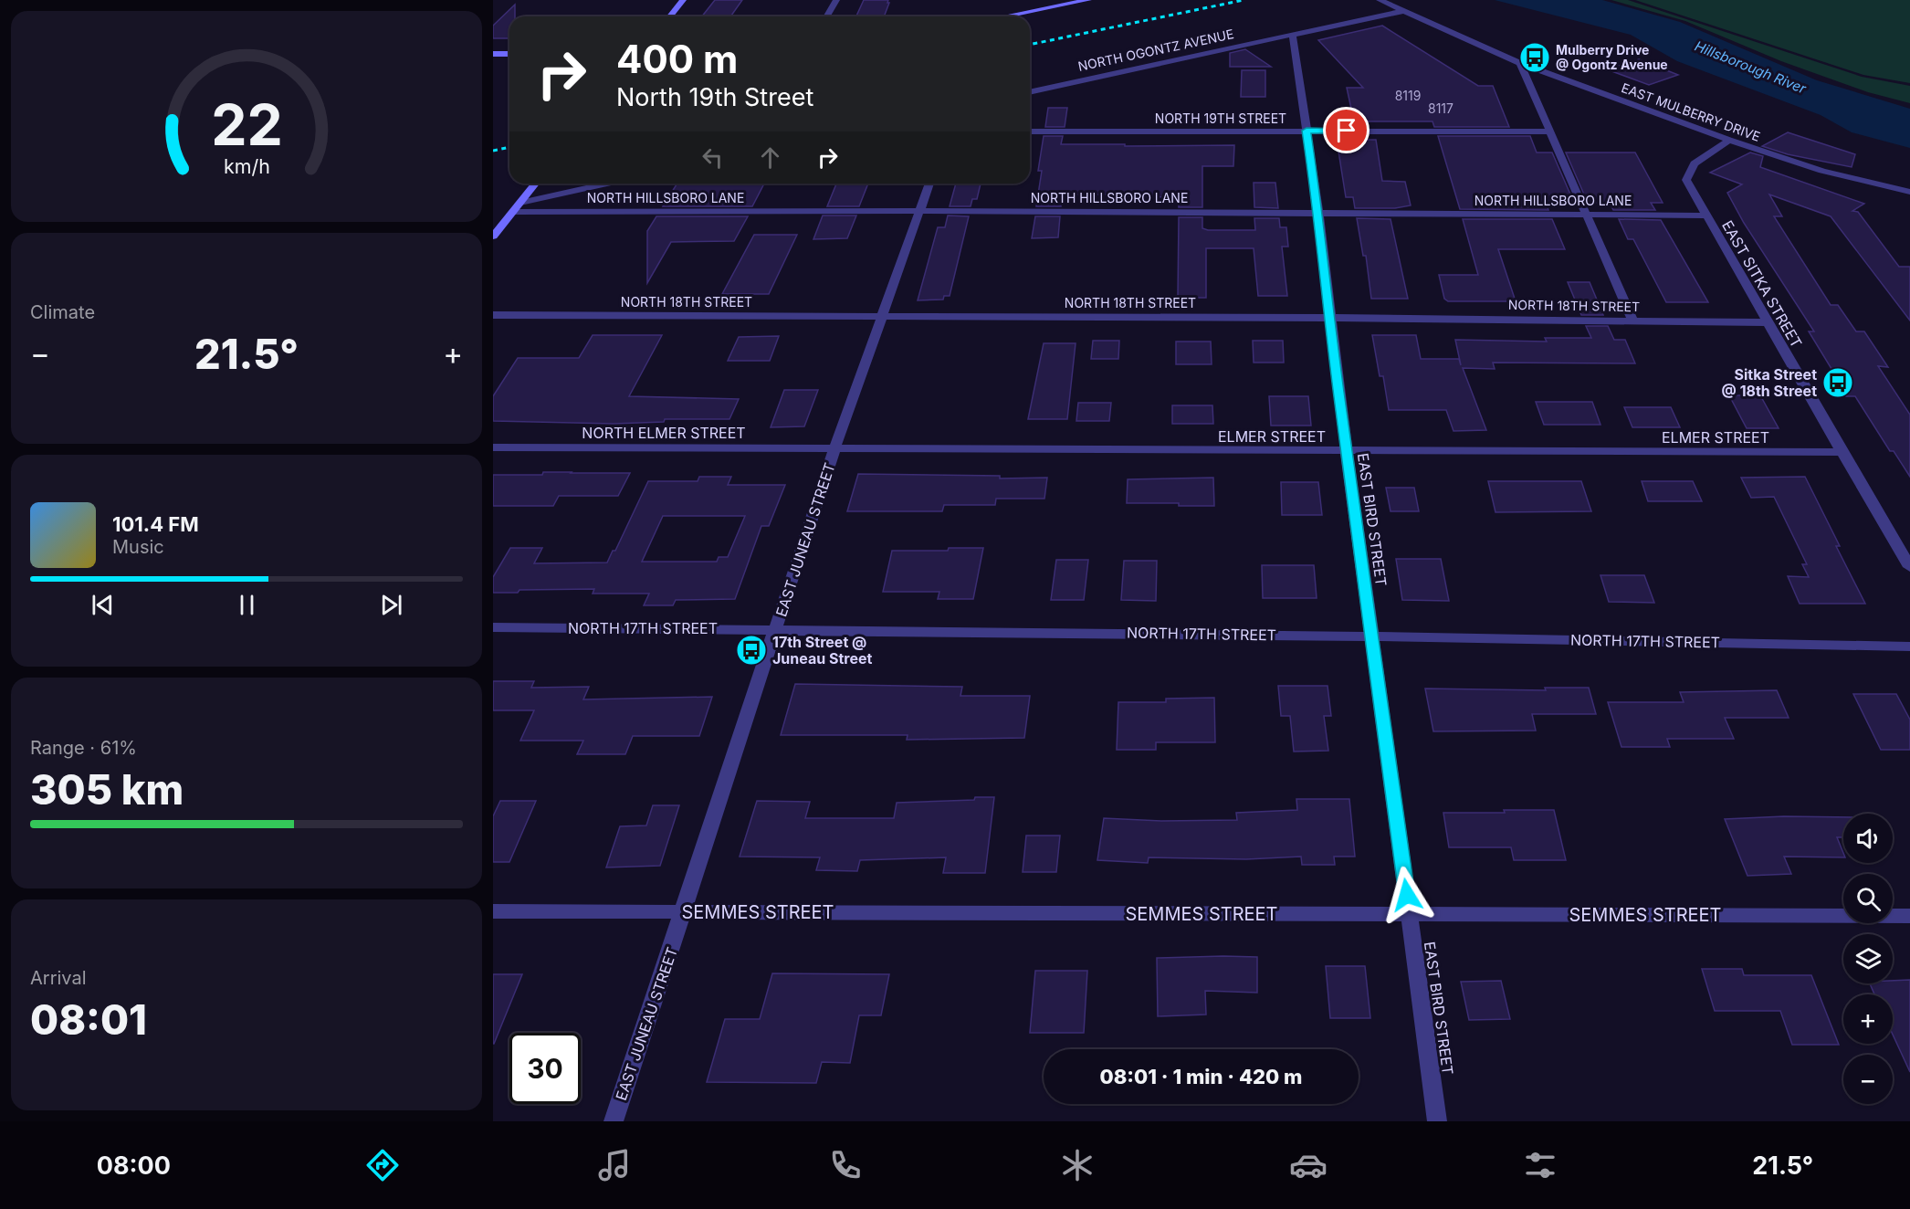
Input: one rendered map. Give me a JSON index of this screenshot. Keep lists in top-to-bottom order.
{
  "streets": {
    "street": [
      "NORTH OGONTZ AVENUE",
      "EAST MULBERRY DRIVE",
      "NORTH 19TH STREET",
      "NORTH HILLSBORO LANE",
      "EAST SITKA STREET",
      "NORTH 18TH STREET",
      "NORTH ELMER STREET",
      "ELMER STREET",
      "EAST BIRD STREET",
      "EAST JUNEAU STREET",
      "NORTH 17TH STREET",
      "SEMMES STREET"
    ]
  },
  "crossings": [
    ["NORTH OGONTZ AVENUE", "EAST BIRD STREET"],
    ["EAST MULBERRY DRIVE", "EAST SITKA STREET"],
    ["NORTH 19TH STREET", "EAST BIRD STREET"],
    ["NORTH HILLSBORO LANE", "EAST SITKA STREET"],
    ["NORTH HILLSBORO LANE", "EAST BIRD STREET"],
    ["NORTH HILLSBORO LANE", "EAST JUNEAU STREET"],
    ["EAST SITKA STREET", "NORTH 18TH STREET"],
    ["EAST SITKA STREET", "ELMER STREET"],
    ["NORTH 18TH STREET", "EAST BIRD STREET"],
    ["NORTH 18TH STREET", "EAST JUNEAU STREET"],
    ["NORTH ELMER STREET", "ELMER STREET"],
    ["NORTH ELMER STREET", "EAST JUNEAU STREET"],
    ["ELMER STREET", "EAST BIRD STREET"],
    ["ELMER STREET", "EAST JUNEAU STREET"],
    ["EAST BIRD STREET", "NORTH 17TH STREET"],
    ["EAST BIRD STREET", "SEMMES STREET"],
    ["EAST JUNEAU STREET", "NORTH 17TH STREET"],
    ["EAST JUNEAU STREET", "SEMMES STREET"]
  ],
  "water": ["Hillsborough River"],
  "places": {
    "bus stop": ["Mulberry Drive @ Ogontz Avenue", "Sitka Street @ 18th Street", "17th Street @ Juneau Street"]
  },
  "house_numbers": ["8119", "8117"],
  "page": {
    "turn": ["400 m", "North 19th Street"],
    "tile": [
      "Climate",
      ["Range · 61%", "305 km"],
      ["Arrival", "08:01"]
    ],
    "heat": ["−", "21.5°", "+"],
    "song": ["101.4 FM", "Music"],
    "map_buttons": ["+", "−"],
    "limit": "30",
    "trip": "08:01 · 1 min · 420 m",
    "tabs": ["08:00", "21.5°"],
    "gauge": ["22", "km/h"]
  }
}
